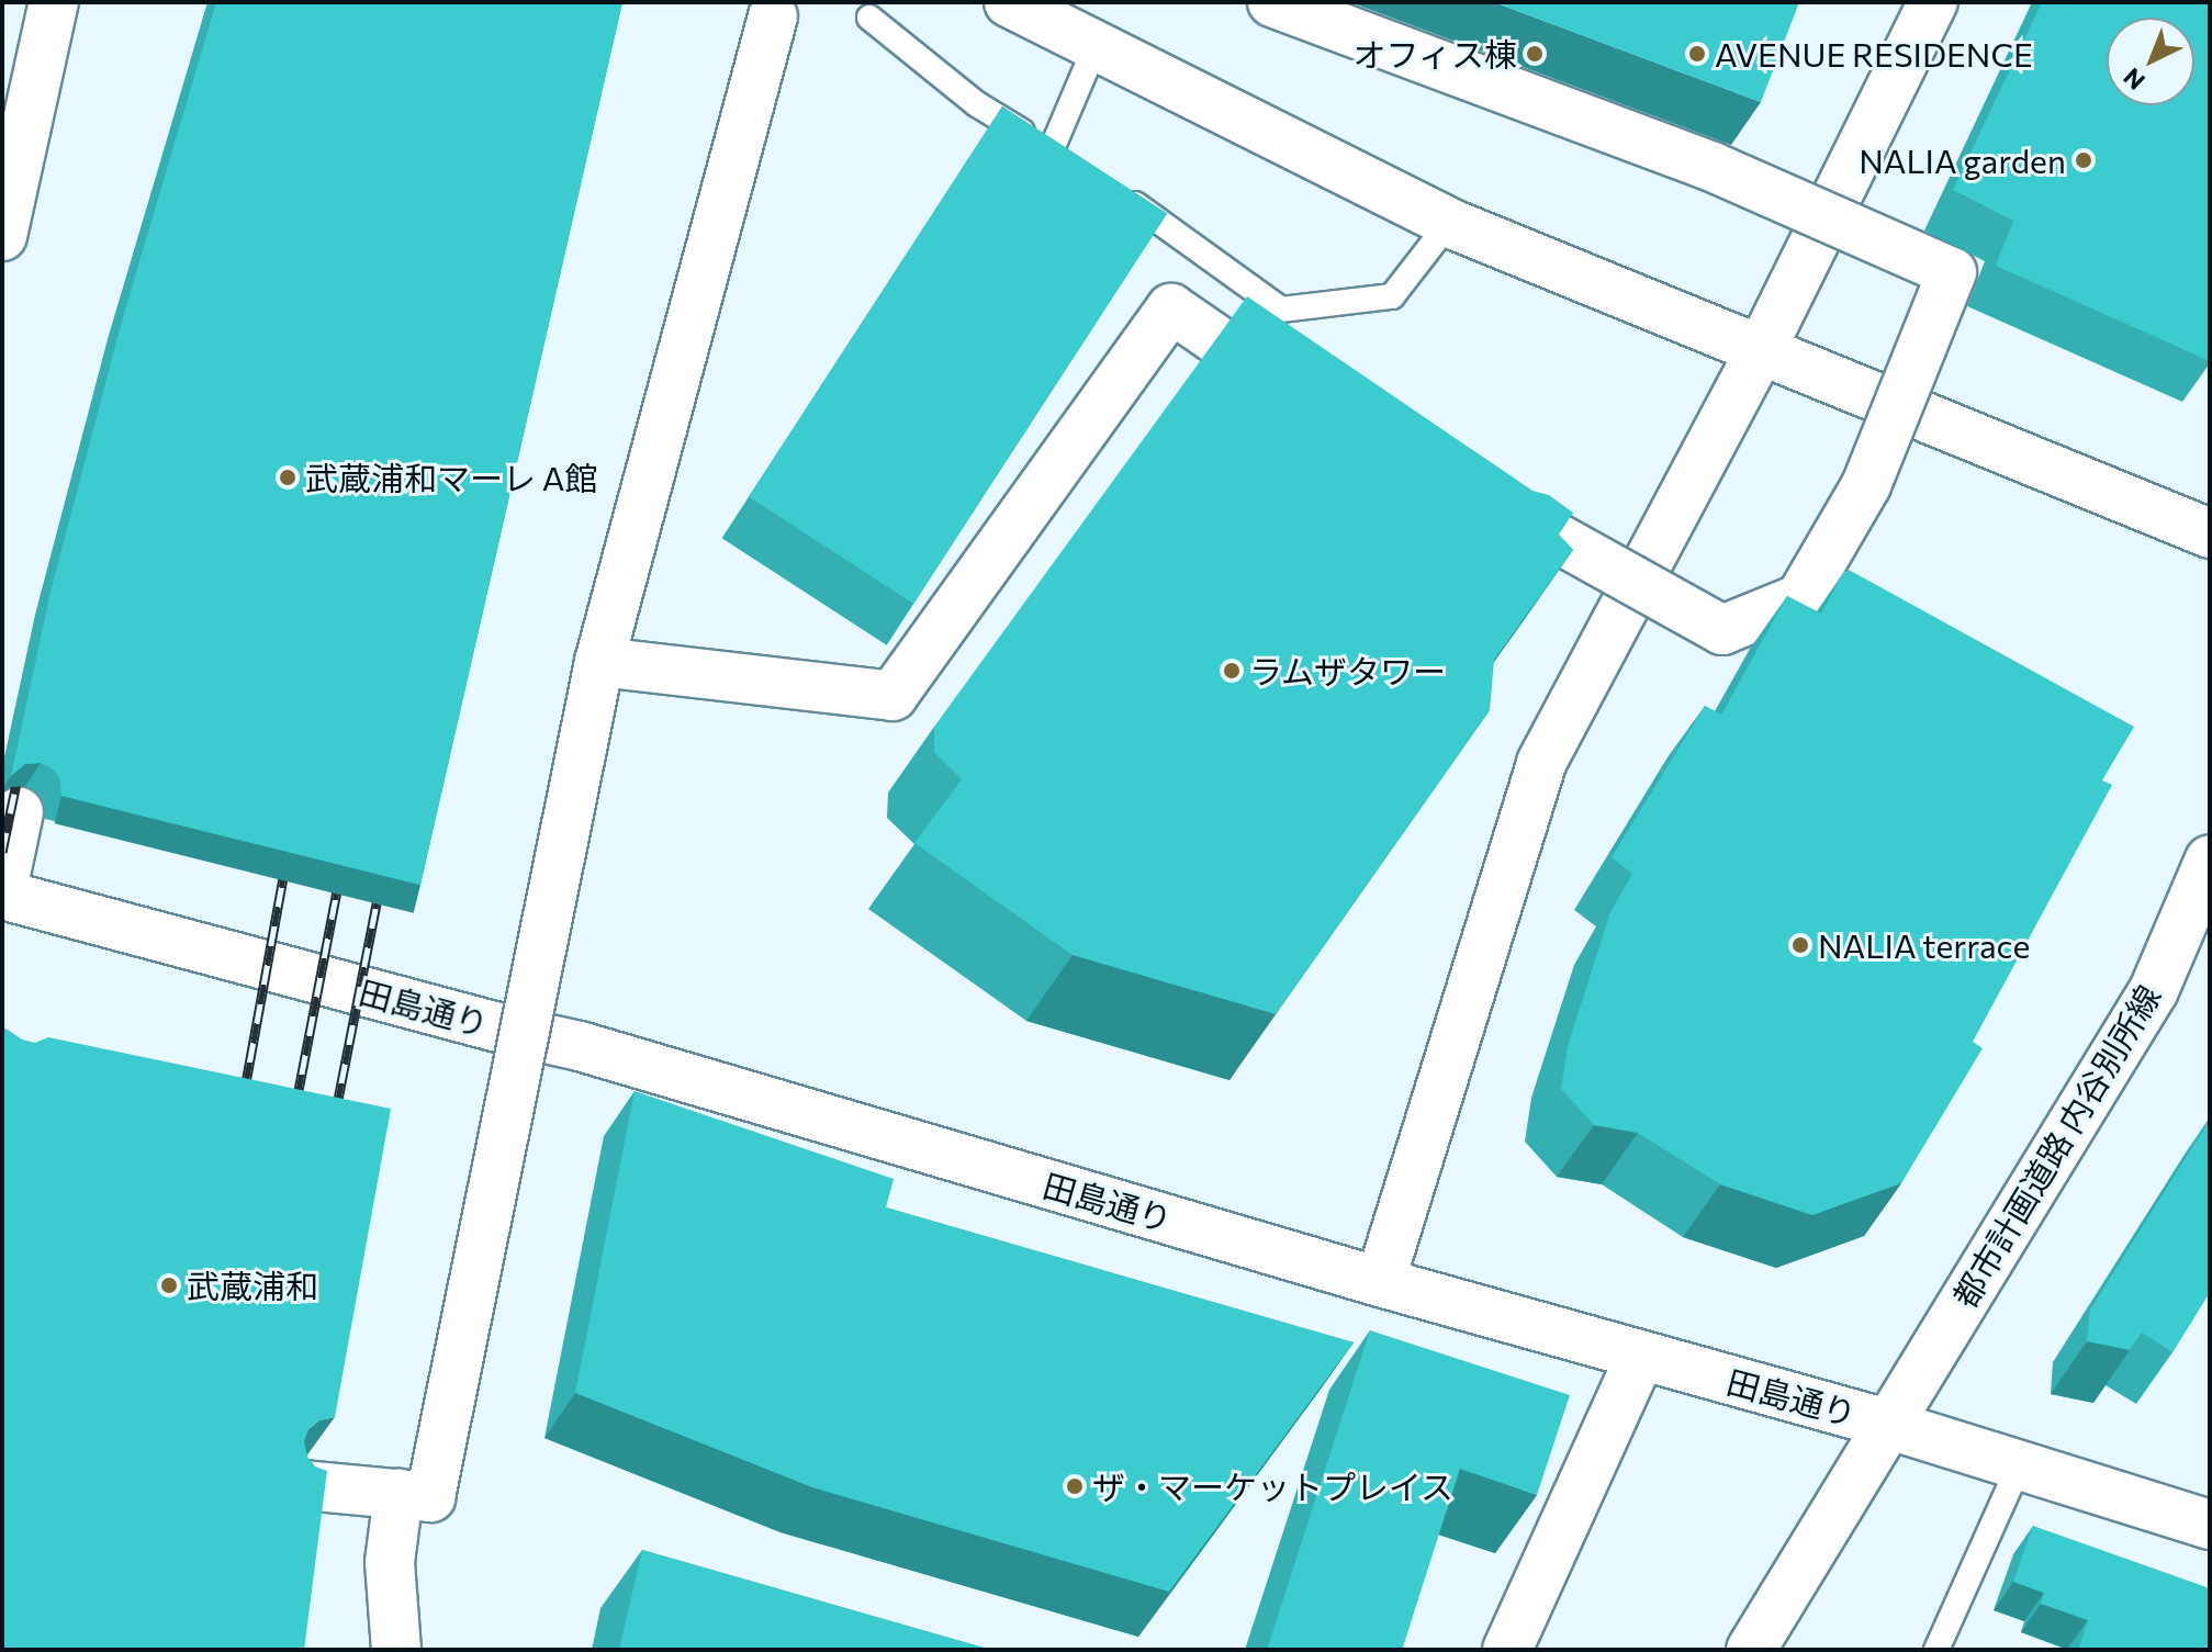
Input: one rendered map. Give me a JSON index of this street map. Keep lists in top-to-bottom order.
{
  "streets": {
    "street": ["田島通り", "都市計画道路 内谷別所線"]
  },
  "crossings": [
    ["田島通り", "都市計画道路 内谷別所線"]
  ],
  "places": [
    "オフィス棟",
    "AVENUE RESIDENCE",
    "NALIA garden",
    "武蔵浦和マーレ A館",
    "ラムザタワー",
    "NALIA terrace",
    "武蔵浦和",
    "ザ・マーケットプレイス"
  ],
  "north": "bottom left"
}
